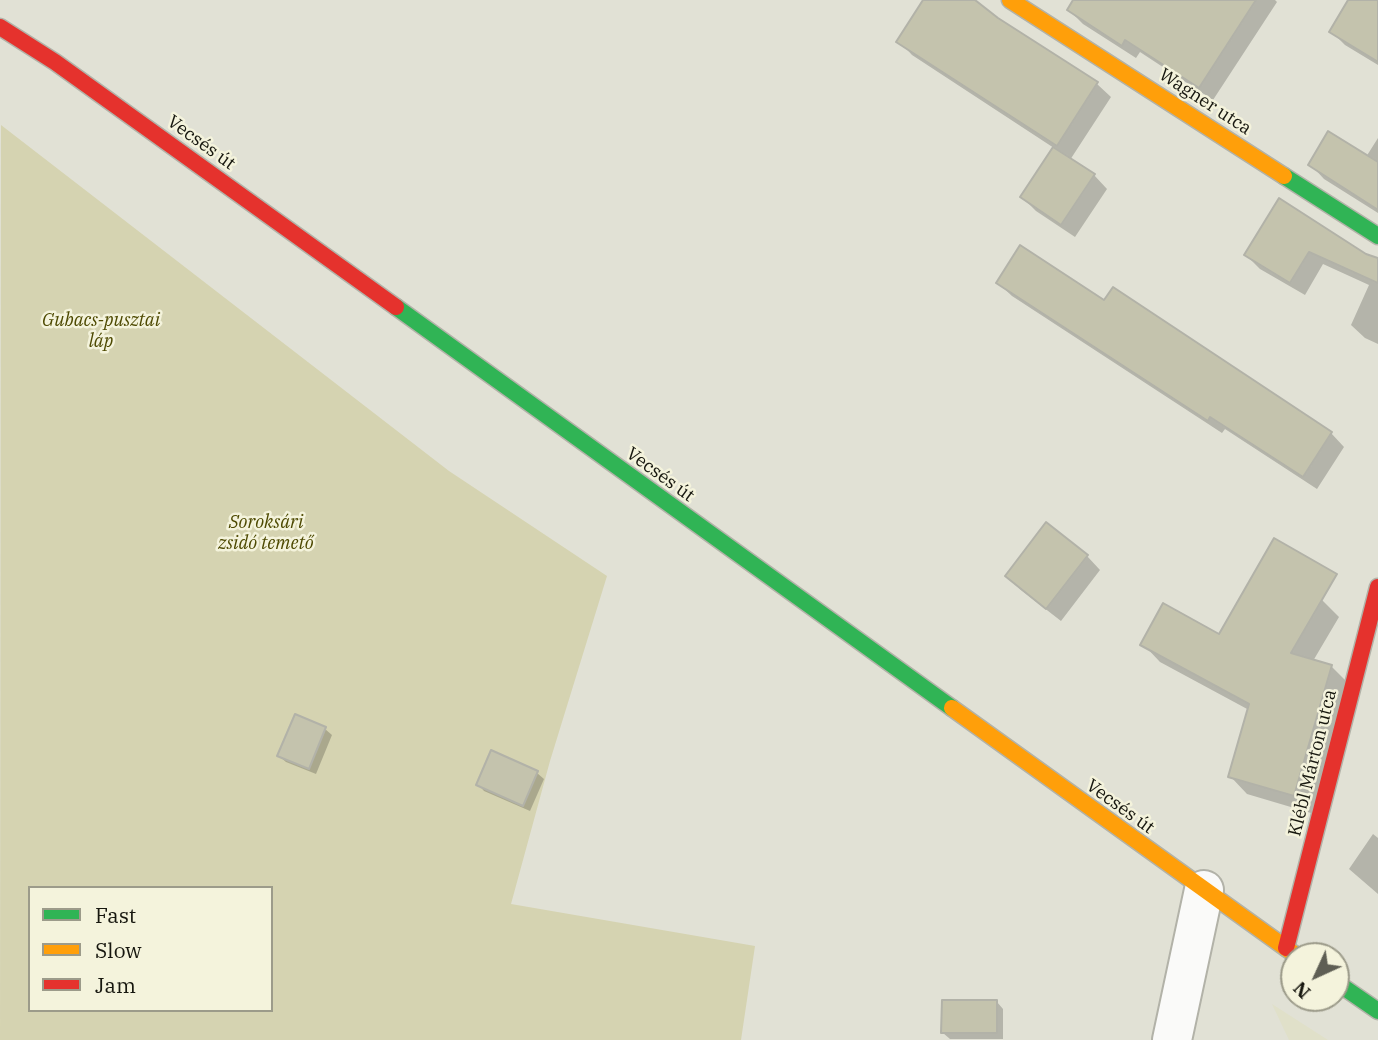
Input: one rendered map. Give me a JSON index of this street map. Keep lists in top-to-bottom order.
{
  "streets": {
    "street": ["Wagner utca", "Vecsés út", "Klébl Márton utca"]
  },
  "parks": ["Gubacs-pusztai láp", "Soroksári zsidó temető"],
  "legend": ["Fast", "Slow", "Jam"],
  "north": "bottom left"
}
